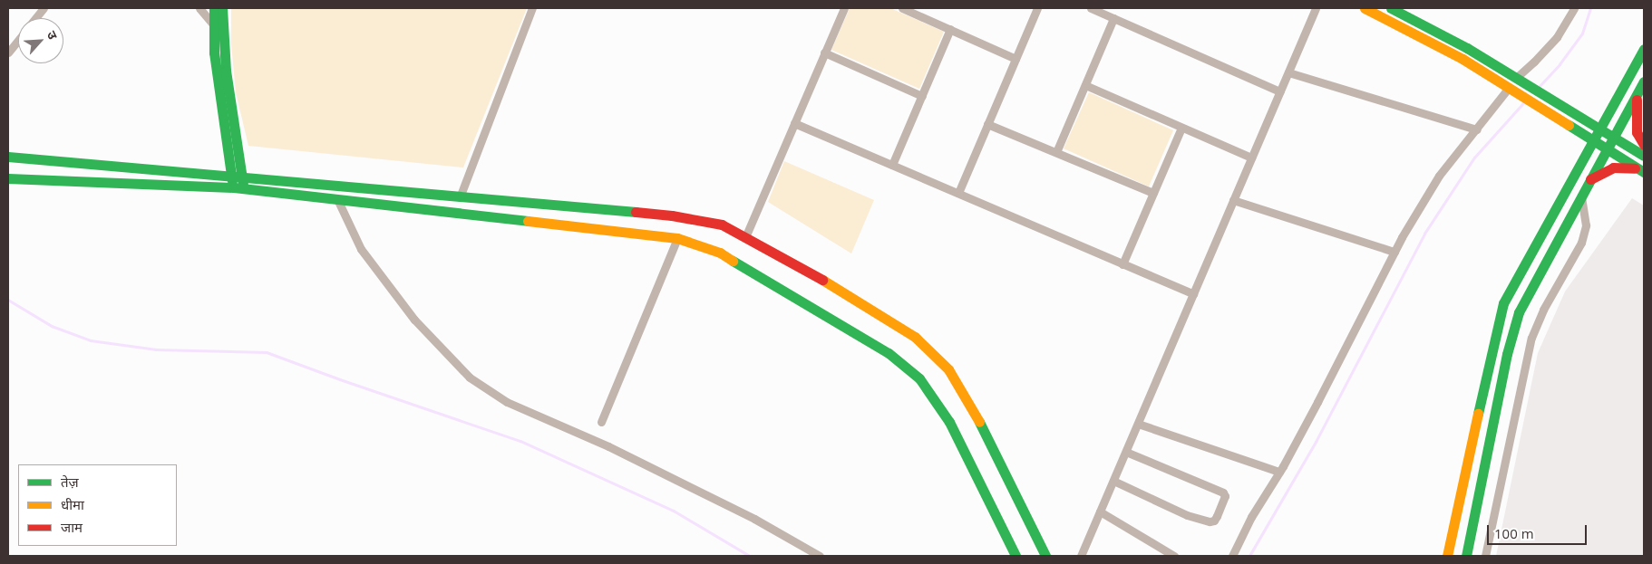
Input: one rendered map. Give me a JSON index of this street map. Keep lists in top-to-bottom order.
{
  "legend": ["तेज़", "धीमा", "जाम"],
  "scale_bar": "100 m",
  "north": "top right"
}
